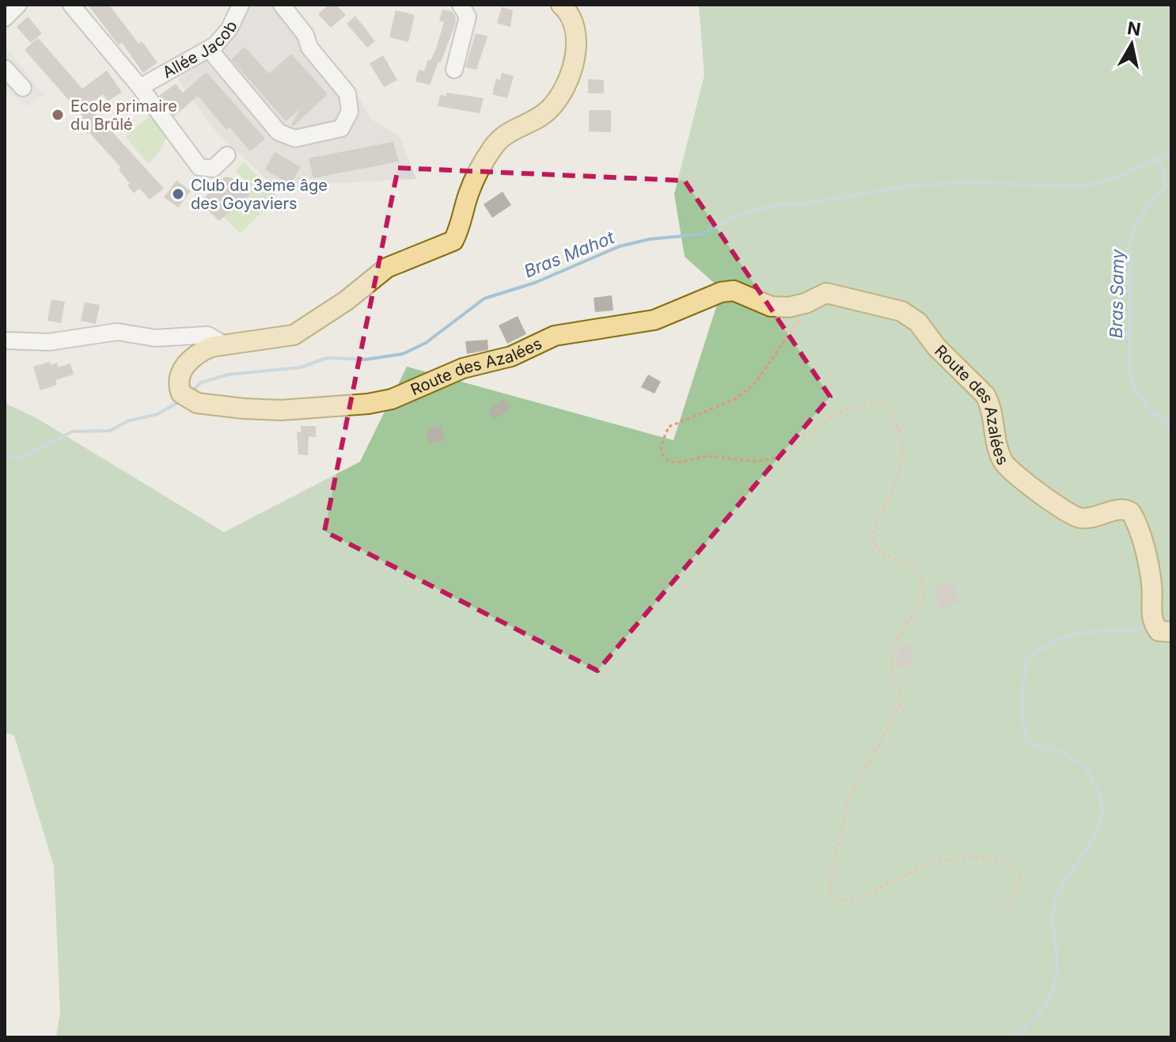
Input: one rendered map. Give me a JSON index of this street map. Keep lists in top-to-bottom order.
{
  "streets": {
    "main road": ["Route des Azalées"],
    "street": ["Allée Jacob"]
  },
  "water": ["Bras Mahot", "Bras Samy"],
  "places": ["Ecole primaire du Brûlé", "Club du 3eme âge des Goyaviers"],
  "north": "top"
}
